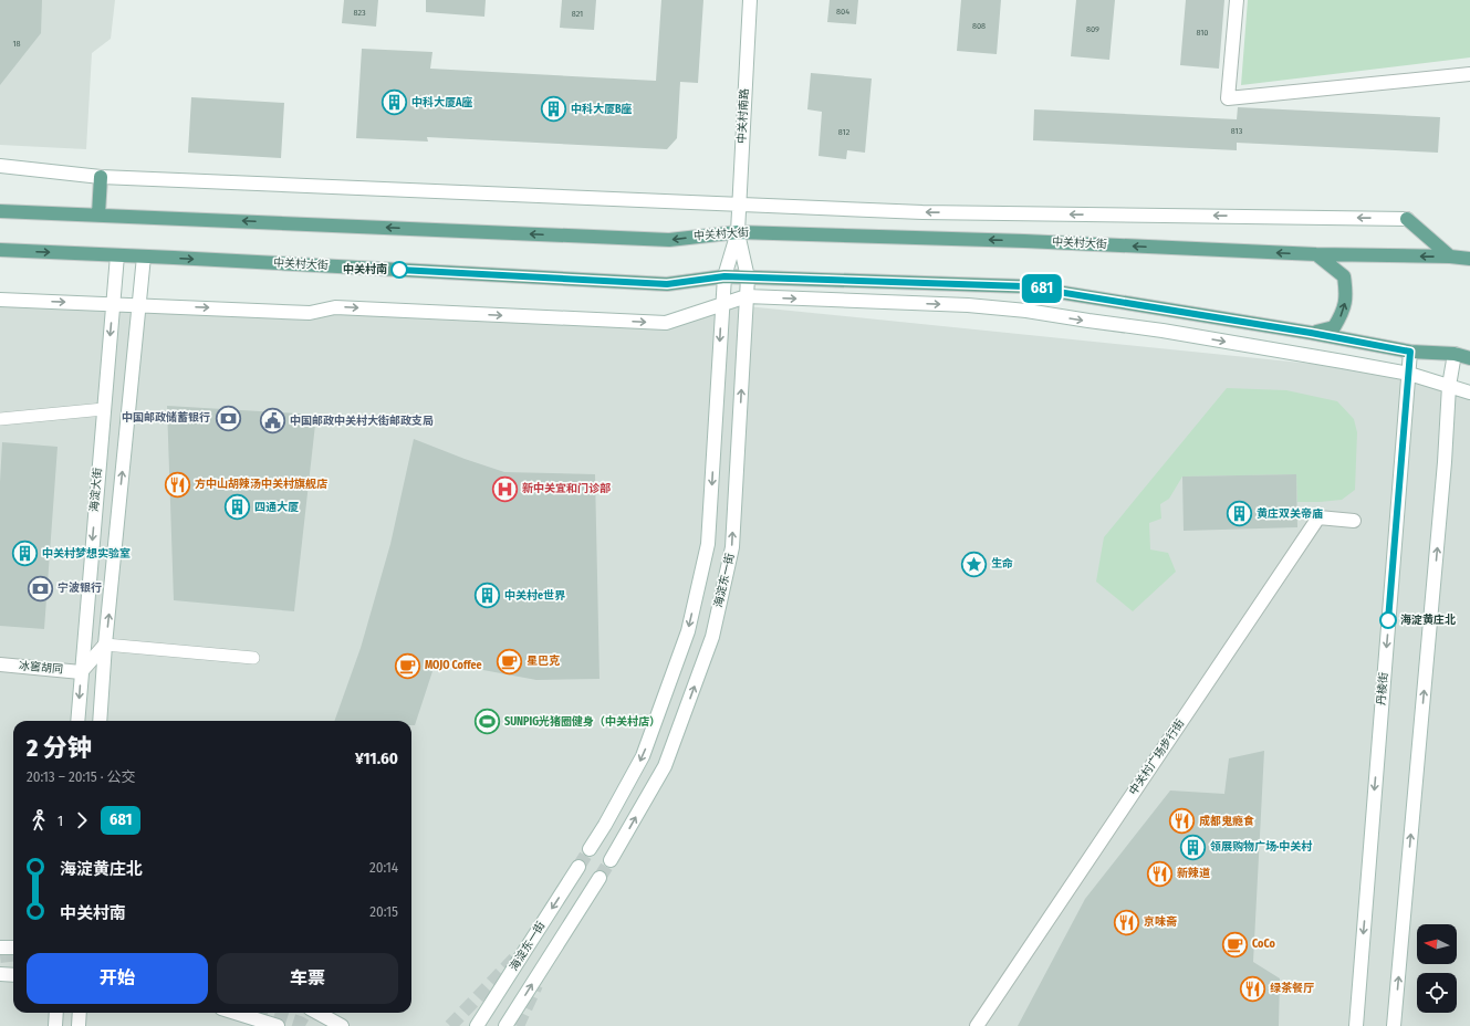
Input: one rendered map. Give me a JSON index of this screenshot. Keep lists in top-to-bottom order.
{
  "streets": {
    "main road": ["中关村大街"],
    "street": [
      "中关村南路",
      "海淀大街",
      "海淀东一街",
      "冰窖胡同",
      "丹棱街",
      "中关村广场步行街"
    ]
  },
  "crossings": [
    ["中关村南路", "中关村大街"],
    ["中关村南路", "海淀东一街"],
    ["中关村大街", "海淀大街"],
    ["中关村大街", "海淀东一街"],
    ["中关村大街", "丹棱街"],
    ["海淀大街", "冰窖胡同"]
  ],
  "places": {
    "building": [
      "中科大厦A座",
      "中科大厦B座",
      "四通大厦",
      "黄庄双关帝庙",
      "中关村梦想实验室",
      "中关村e世界",
      "领展购物广场·中关村"
    ],
    "other": ["中关村南", "海淀黄庄北"],
    "bank": ["中国邮政储蓄银行", "宁波银行"],
    "public building": ["中国邮政中关村大街邮政支局"],
    "restaurant": [
      "方中山胡辣汤中关村旗舰店",
      "成都鬼瘾食",
      "新辣道",
      "京味斋",
      "绿茶餐厅"
    ],
    "hospital": ["新中关宜和门诊部"],
    "place": ["生命"],
    "cafe": ["星巴克", "MOJO Coffee", "CoCo"],
    "sports": ["SUNPIG光猪圈健身（中关村店）"]
  },
  "lines": ["bus line 681"],
  "house_numbers": [
    "804",
    "823",
    "821",
    "808",
    "809",
    "810",
    "18",
    "813",
    "812"
  ],
  "north": "left",
  "page": {
    "on_map": "681",
    "heading": ["2 分钟", "20:13 – 20:15 · 公交", "¥11.60"],
    "legs": ["1", "681"],
    "list": [
      {
        "name": "海淀黄庄北",
        "value": "20:14"
      },
      {
        "name": "中关村南",
        "value": "20:15"
      }
    ],
    "buttons": ["开始", "车票"]
  }
}
